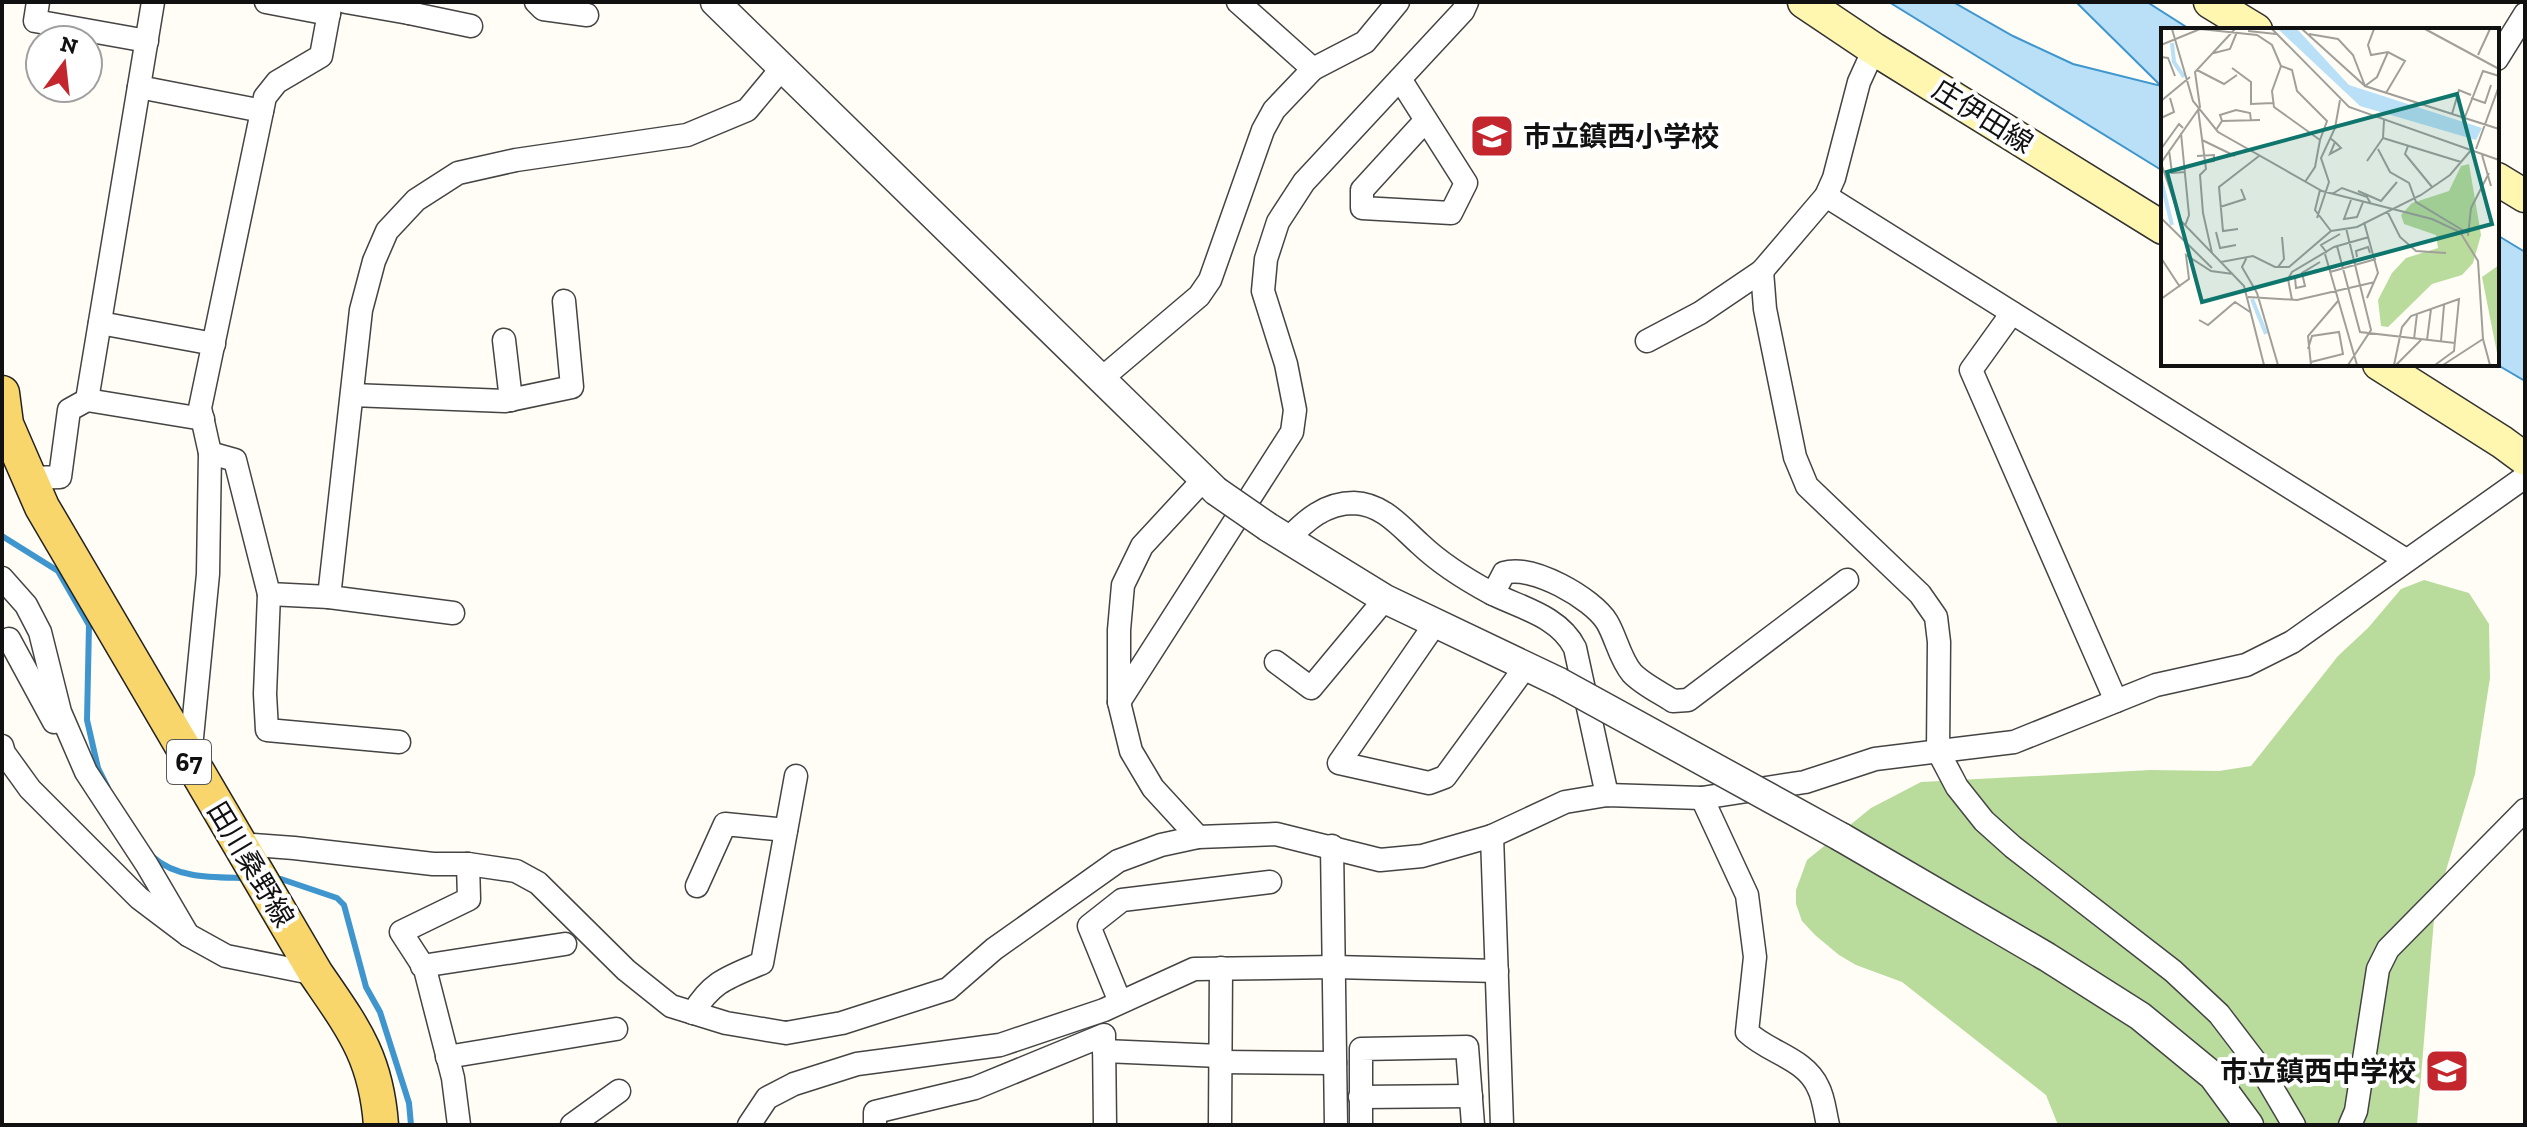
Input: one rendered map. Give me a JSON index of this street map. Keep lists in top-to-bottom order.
{
  "streets": {
    "main road": ["庄伊田線", "67", "田川桑野線"]
  },
  "places": {
    "school or university": ["市立鎮西小学校", "市立鎮西中学校"]
  },
  "north": "top"
}
